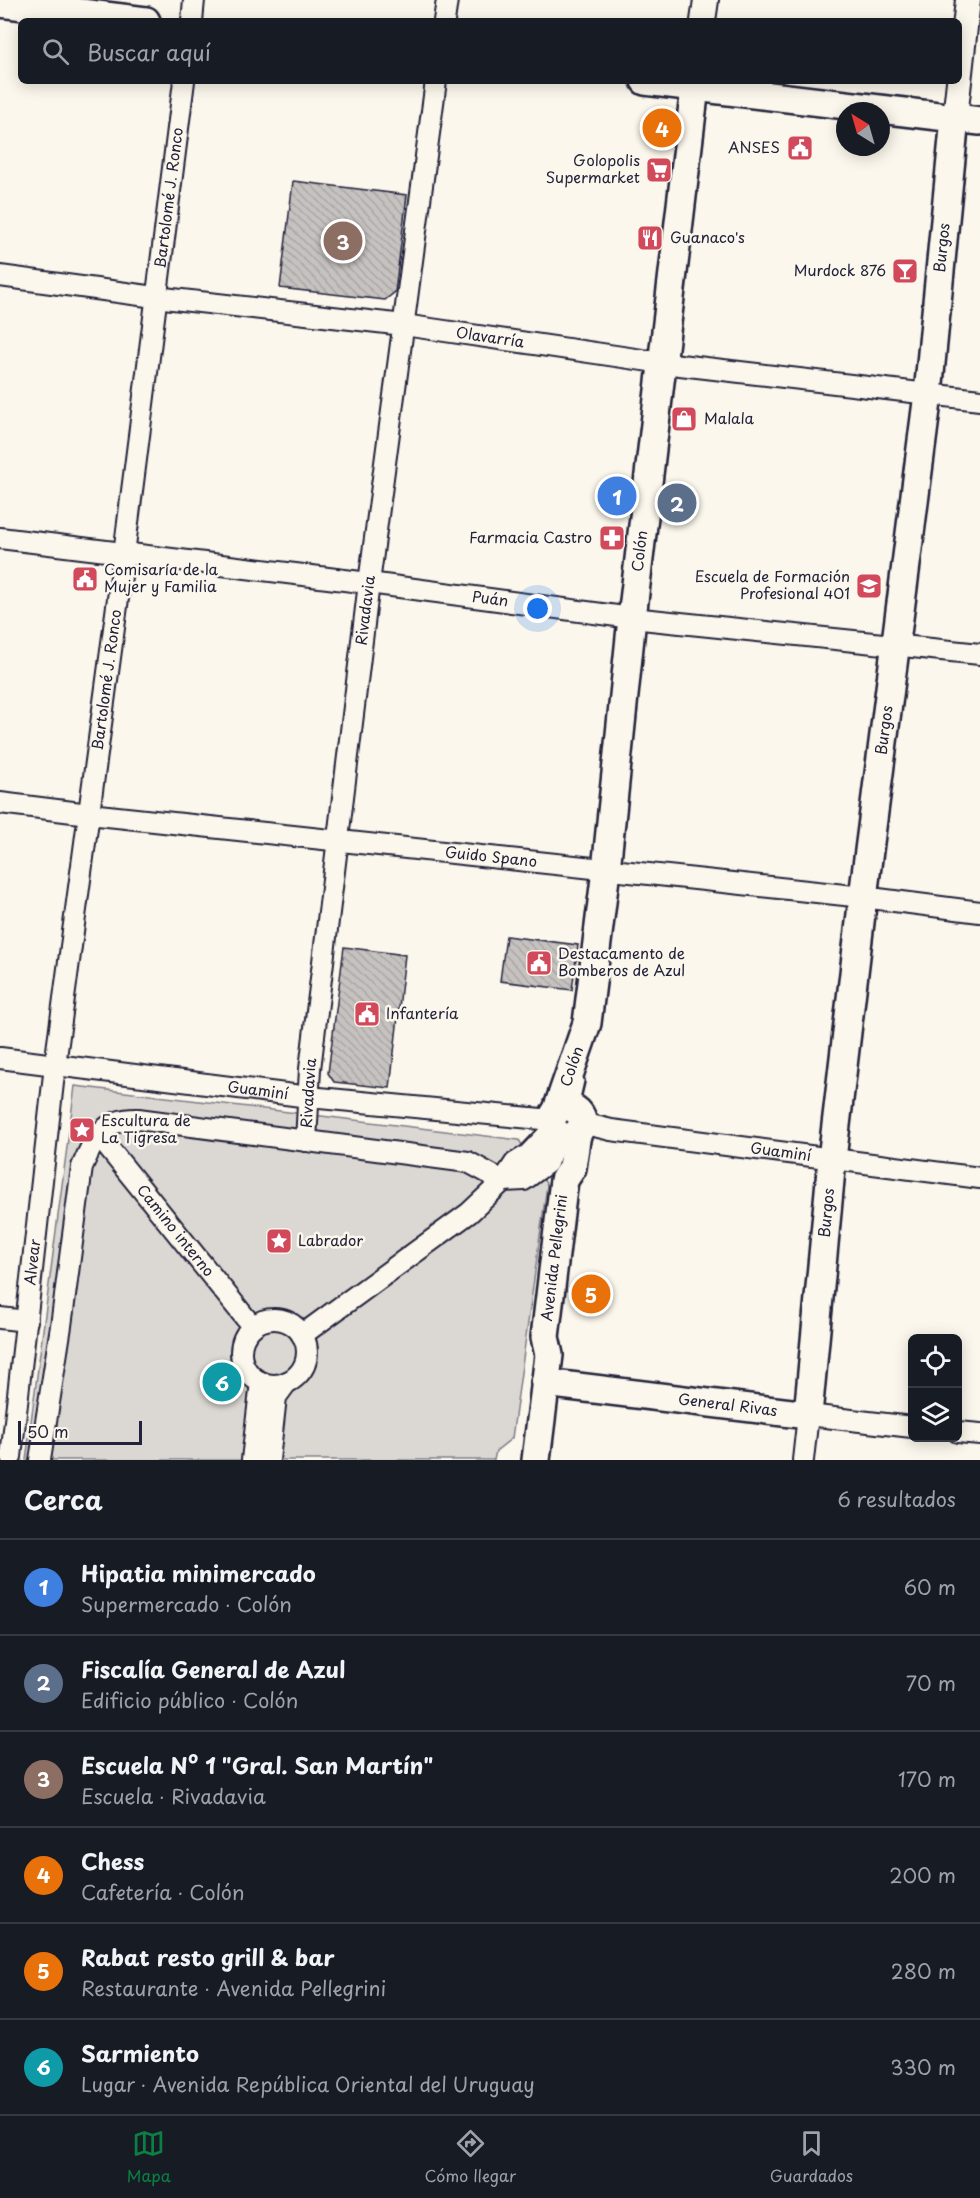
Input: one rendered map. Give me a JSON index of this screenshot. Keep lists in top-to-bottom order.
{
  "streets": {
    "main road": [
      "Burgos",
      "Colón",
      "Avenida Pellegrini",
      "General Rivas"
    ],
    "street": [
      "Bartolomé J. Ronco",
      "Olavarría",
      "Puán",
      "Rivadavia",
      "Guido Spano",
      "Guaminí",
      "Camino interno",
      "Alvear"
    ]
  },
  "crossings": [
    ["Bartolomé J. Ronco", "Olavarría"],
    ["Bartolomé J. Ronco", "Puán"],
    ["Bartolomé J. Ronco", "Guido Spano"],
    ["Bartolomé J. Ronco", "Guaminí"],
    ["Bartolomé J. Ronco", "Alvear"],
    ["Burgos", "Olavarría"],
    ["Burgos", "Puán"],
    ["Burgos", "Guido Spano"],
    ["Burgos", "Guaminí"],
    ["Burgos", "General Rivas"],
    ["Olavarría", "Colón"],
    ["Olavarría", "Rivadavia"],
    ["Colón", "Puán"],
    ["Colón", "Guido Spano"],
    ["Colón", "Guaminí"],
    ["Colón", "Avenida Pellegrini"],
    ["Puán", "Rivadavia"],
    ["Rivadavia", "Guido Spano"],
    ["Rivadavia", "Guaminí"],
    ["Guaminí", "Avenida Pellegrini"],
    ["Guaminí", "Alvear"],
    ["Avenida Pellegrini", "General Rivas"]
  ],
  "places": {
    "public building": [
      "ANSES",
      "Comisaría de la Mujer y Familia",
      "Destacamento de Bomberos de Azul",
      "Infantería"
    ],
    "supermarket": ["Golopolis Supermarket"],
    "restaurant": ["Guanaco's"],
    "bar": ["Murdock 876"],
    "shop": ["Malala"],
    "pharmacy": ["Farmacia Castro"],
    "school or university": ["Escuela de Formación Profesional 401"],
    "place": ["Escultura de La Tigresa", "Labrador"]
  },
  "scale_bar": "50 m",
  "north": "top left",
  "page": {
    "search": "Buscar aquí",
    "pins": [
      "4",
      "3",
      "1",
      "2",
      "5",
      "6"
    ],
    "scale": "50 m",
    "heading": ["Cerca", "6 resultados"],
    "list": [
      {
        "mark": "1",
        "name": "Hipatia minimercado",
        "note": "Supermercado · Colón",
        "value": "60 m"
      },
      {
        "mark": "2",
        "name": "Fiscalía General de Azul",
        "note": "Edificio público · Colón",
        "value": "70 m"
      },
      {
        "mark": "3",
        "name": "Escuela Nº 1 \"Gral. San Martín\"",
        "note": "Escuela · Rivadavia",
        "value": "170 m"
      },
      {
        "mark": "4",
        "name": "Chess",
        "note": "Cafetería · Colón",
        "value": "200 m"
      },
      {
        "mark": "5",
        "name": "Rabat resto grill & bar",
        "note": "Restaurante · Avenida Pellegrini",
        "value": "280 m"
      },
      {
        "mark": "6",
        "name": "Sarmiento",
        "note": "Lugar · Avenida República Oriental del Uruguay",
        "value": "330 m"
      }
    ],
    "nav": ["Mapa", "Cómo llegar", "Guardados"]
  }
}
